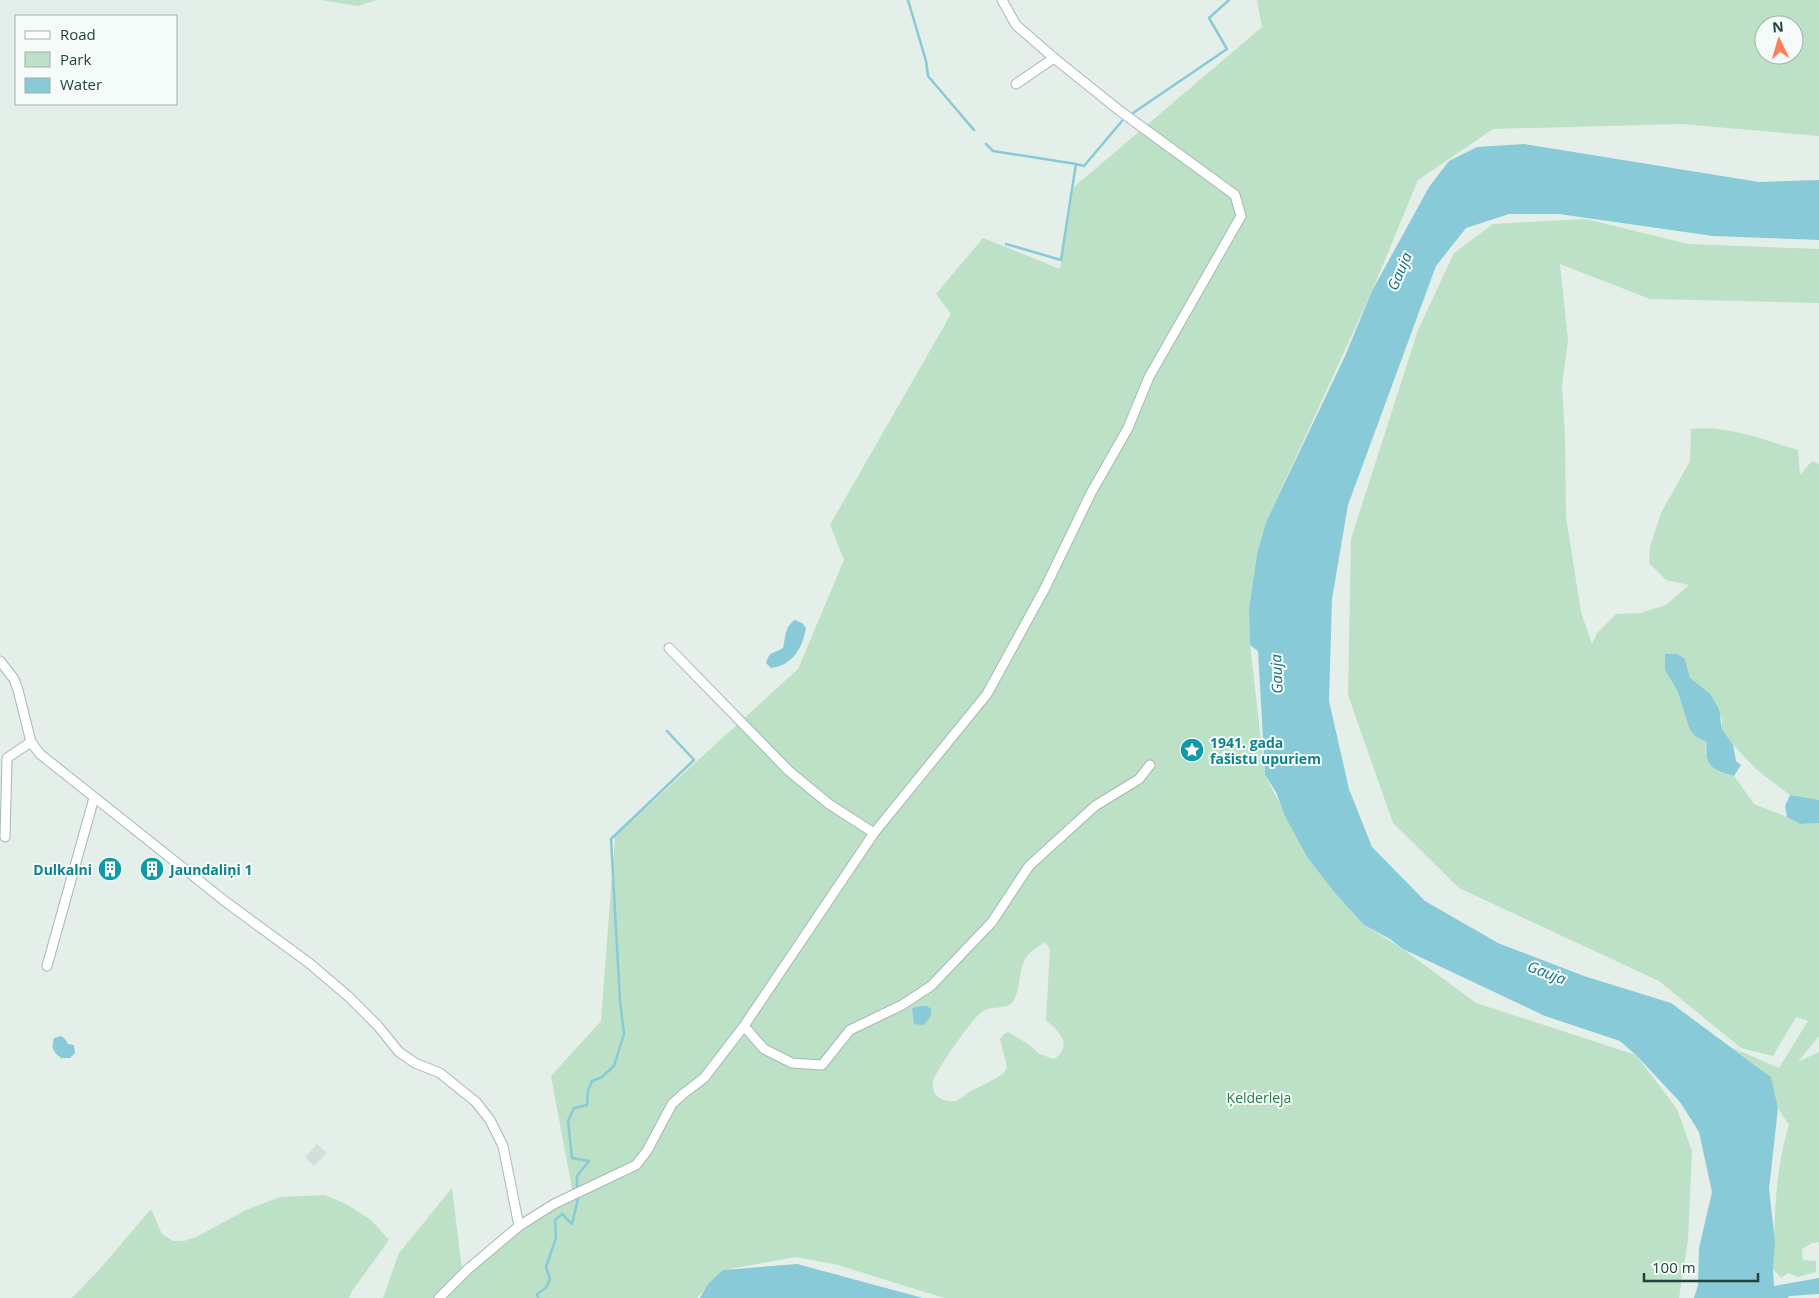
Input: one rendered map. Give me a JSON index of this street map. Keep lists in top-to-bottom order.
{
  "water": ["Gauja"],
  "parks": ["Ķelderleja"],
  "places": {
    "place": ["1941. gada fašistu upuriem"],
    "building": ["Dulkalni", "Jaundaliņi 1"]
  },
  "legend": ["Road", "Park", "Water"],
  "scale_bar": "100 m",
  "north": "top"
}
